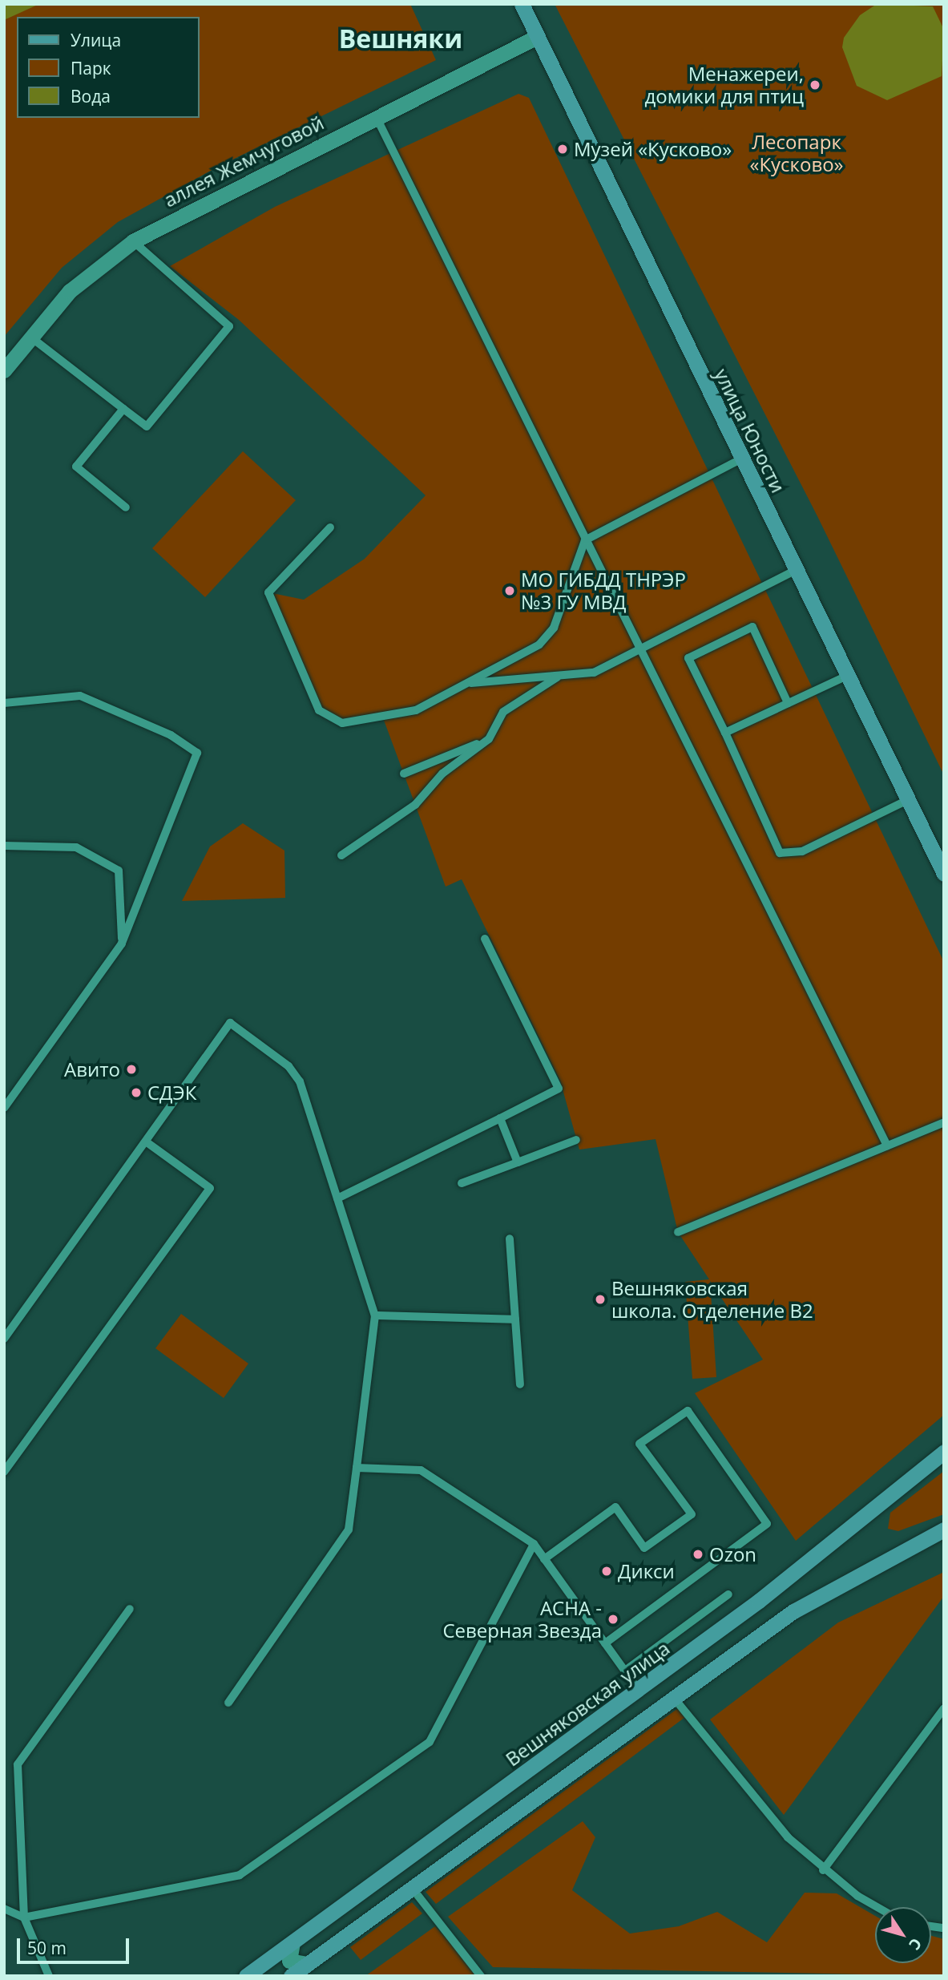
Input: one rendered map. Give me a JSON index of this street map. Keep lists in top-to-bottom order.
{
  "streets": {
    "main road": ["улица Юности", "Вешняковская улица"],
    "street": ["аллея Жемчуговой"]
  },
  "crossings": [
    ["аллея Жемчуговой", "улица Юности"]
  ],
  "districts": ["Вешняки"],
  "parks": ["Лесопарк «Кусково»"],
  "places": [
    "Менажереи, домики для птиц",
    "Музей «Кусково»",
    "МО ГИБДД ТНРЭР №3 ГУ МВД",
    "Авито",
    "СДЭК",
    "Вешняковская школа. Отделение В2",
    "Ozon",
    "Дикси",
    "АСНА - Северная Звезда"
  ],
  "legend": ["Улица", "Парк", "Вода"],
  "scale_bar": "50 m",
  "north": "bottom right"
}
